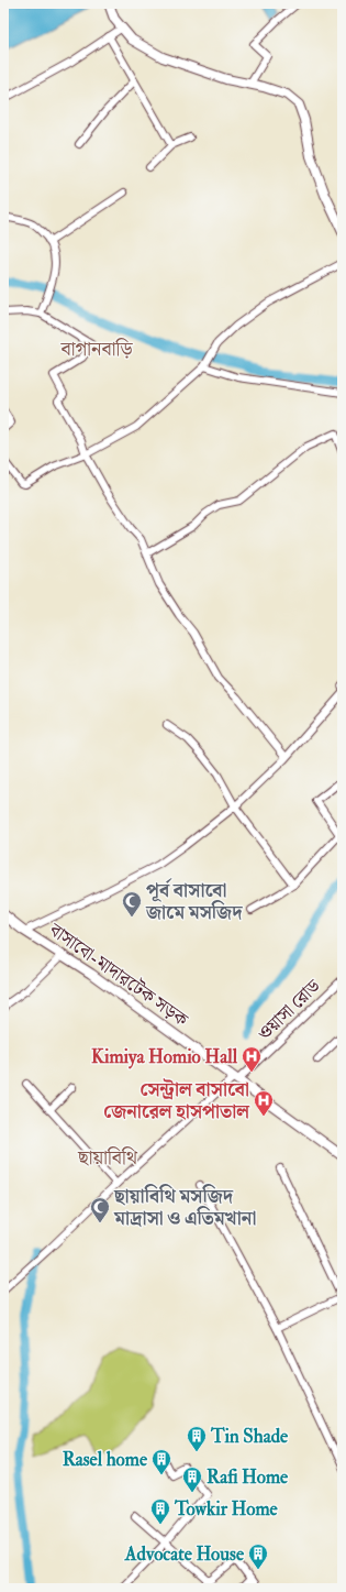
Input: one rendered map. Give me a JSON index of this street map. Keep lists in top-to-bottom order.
{
  "streets": {
    "street": ["বাসাবো-মাদারটেক সড়ক", "ওয়াসা রোড"]
  },
  "crossings": [
    ["বাসাবো-মাদারটেক সড়ক", "ওয়াসা রোড"]
  ],
  "districts": ["বাগানবাড়ি", "ছায়াবিথি"],
  "places": {
    "mosque": ["পূর্ব বাসাবো জামে মসজিদ", "ছায়াবিথি মসজিদ মাদ্রাসা ও এতিমখানা"],
    "hospital": ["Kimiya Homio Hall", "সেন্ট্রাল বাসাবো জেনারেল হাসপাতাল"],
    "building": [
      "Tin Shade",
      "Rasel home",
      "Rafi Home",
      "Towkir Home",
      "Advocate House"
    ]
  }
}
